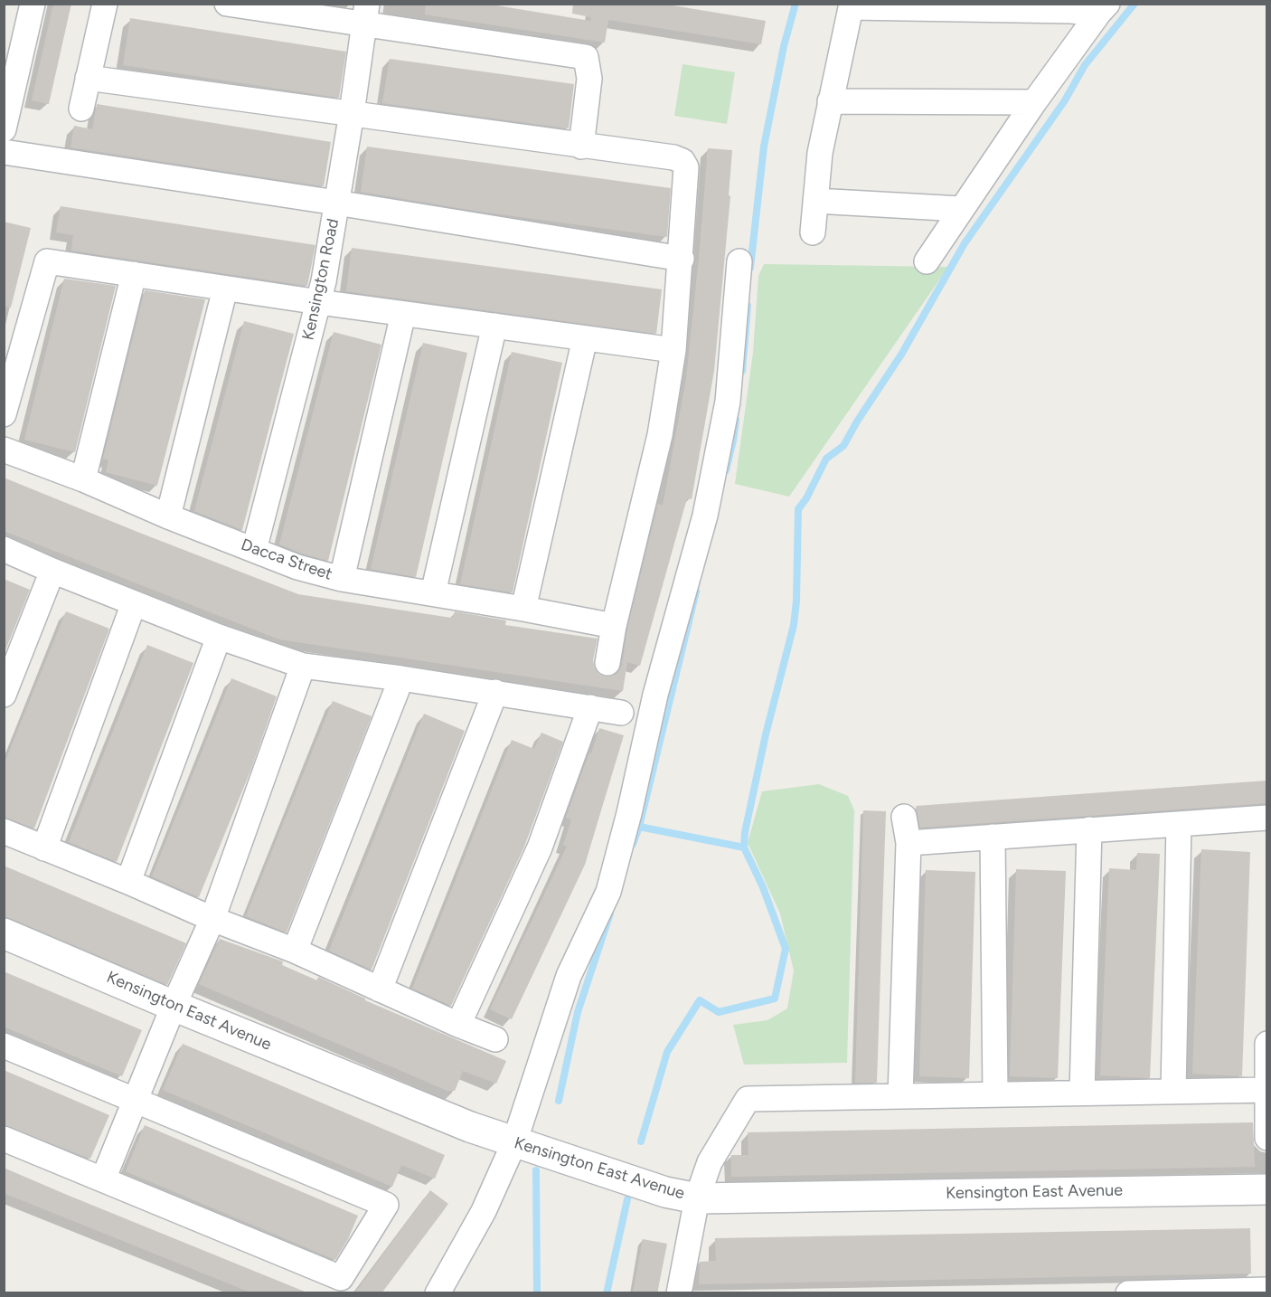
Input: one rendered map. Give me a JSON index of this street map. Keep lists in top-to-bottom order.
{
  "streets": {
    "street": ["Kensington Road", "Dacca Street", "Kensington East Avenue"]
  },
  "crossings": [
    ["Kensington Road", "Dacca Street"]
  ]
}
